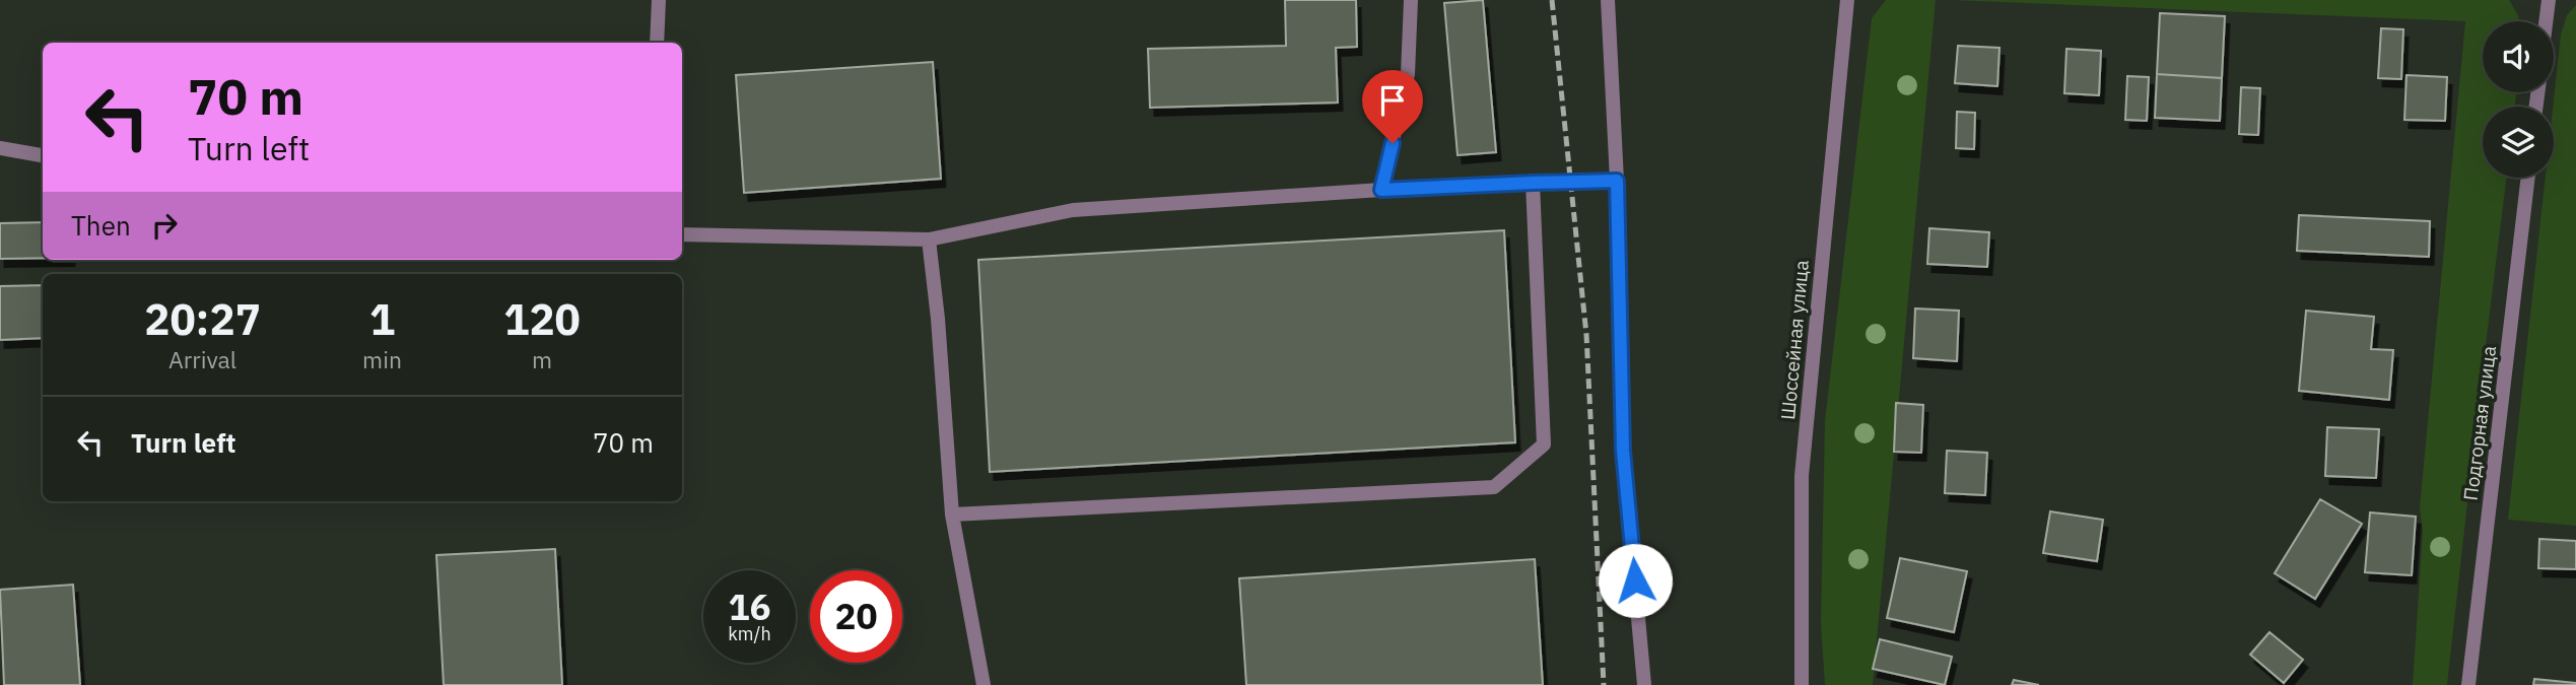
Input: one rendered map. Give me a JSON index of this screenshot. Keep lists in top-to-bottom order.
{
  "streets": {
    "street": ["Шоссейная улица", "Подгорная улица"]
  },
  "page": {
    "turn": ["70 m", "Turn left"],
    "then": "Then",
    "eta": [
      "20:27",
      "Arrival",
      "1",
      "min",
      "120",
      "m"
    ],
    "list": [
      {
        "name": "Turn left",
        "value": "70 m"
      }
    ],
    "speed": "16 km/h",
    "limit": "20"
  }
}
